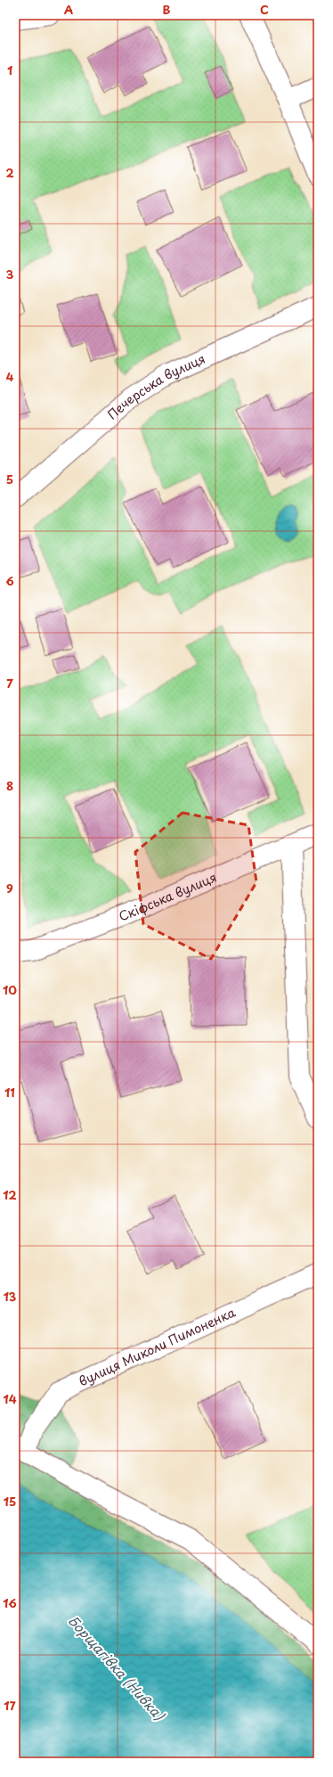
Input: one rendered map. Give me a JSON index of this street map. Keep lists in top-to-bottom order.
{
  "streets": {
    "street": ["Печерська вулиця", "Скіфська вулиця", "вулиця Миколи Пимоненка"]
  },
  "water": ["Борщагівка (Нивка)"],
  "grid": {
    "columns": ["A", "B", "C"],
    "rows": [
      "1",
      "2",
      "3",
      "4",
      "5",
      "6",
      "7",
      "8",
      "9",
      "10",
      "11",
      "12",
      "13",
      "14",
      "15",
      "16",
      "17"
    ]
  }
}
